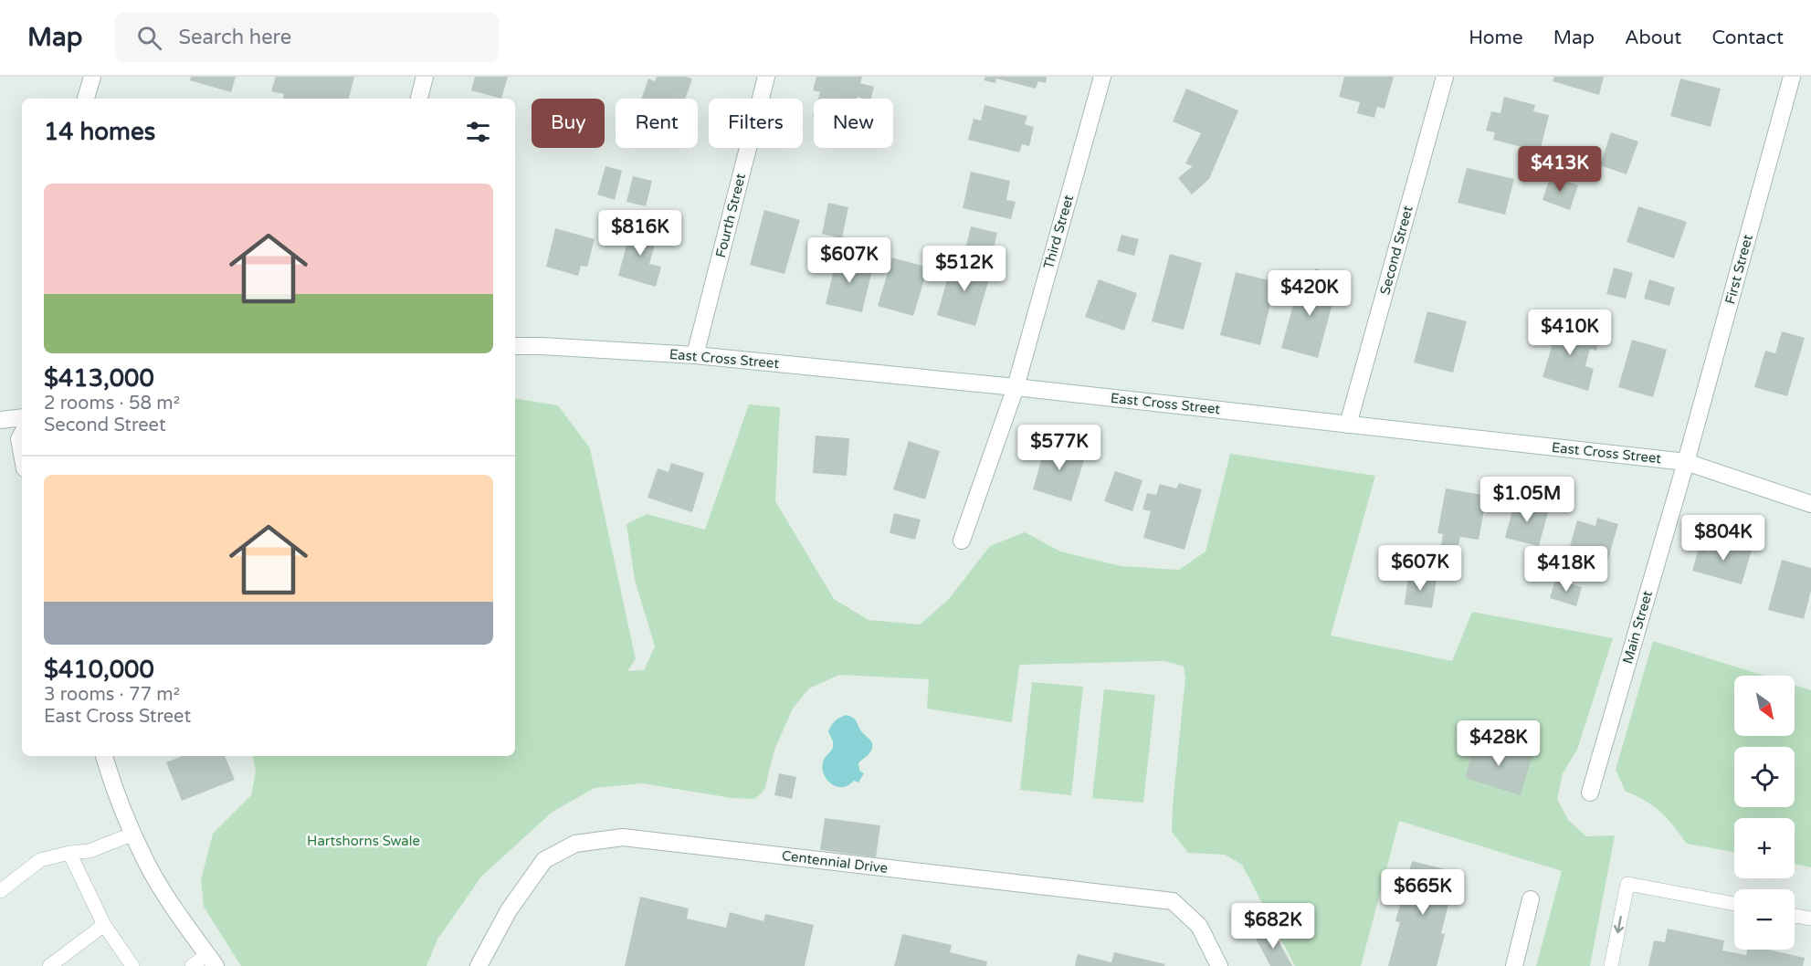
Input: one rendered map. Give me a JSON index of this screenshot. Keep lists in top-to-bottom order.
{
  "streets": {
    "street": [
      "Fourth Street",
      "Third Street",
      "Second Street",
      "First Street",
      "East Cross Street",
      "Main Street",
      "Centennial Drive"
    ]
  },
  "crossings": [
    ["Fourth Street", "East Cross Street"],
    ["Third Street", "East Cross Street"],
    ["Second Street", "East Cross Street"],
    ["First Street", "East Cross Street"],
    ["First Street", "Main Street"],
    ["East Cross Street", "Main Street"]
  ],
  "parks": ["Hartshorns Swale"],
  "north": "bottom right",
  "page": {
    "header": "Map",
    "search": "Search here",
    "nav": [
      "Home",
      "Map",
      "About",
      "Contact"
    ],
    "chip": [
      "Buy",
      "Rent",
      "Filters",
      "New"
    ],
    "heading": "14 homes",
    "price": [
      "$413K",
      "$816K",
      "$607K",
      "$512K",
      "$420K",
      "$410K",
      "$577K",
      "$1.05M",
      "$804K",
      "$607K",
      "$418K",
      "$428K",
      "$665K",
      "$682K"
    ],
    "list": [
      {
        "name": "$413,000",
        "note": "2 rooms · 58 m² · Second Street"
      },
      {
        "name": "$410,000",
        "note": "3 rooms · 77 m² · East Cross Street"
      }
    ],
    "map_buttons": ["+", "−"]
  }
}
